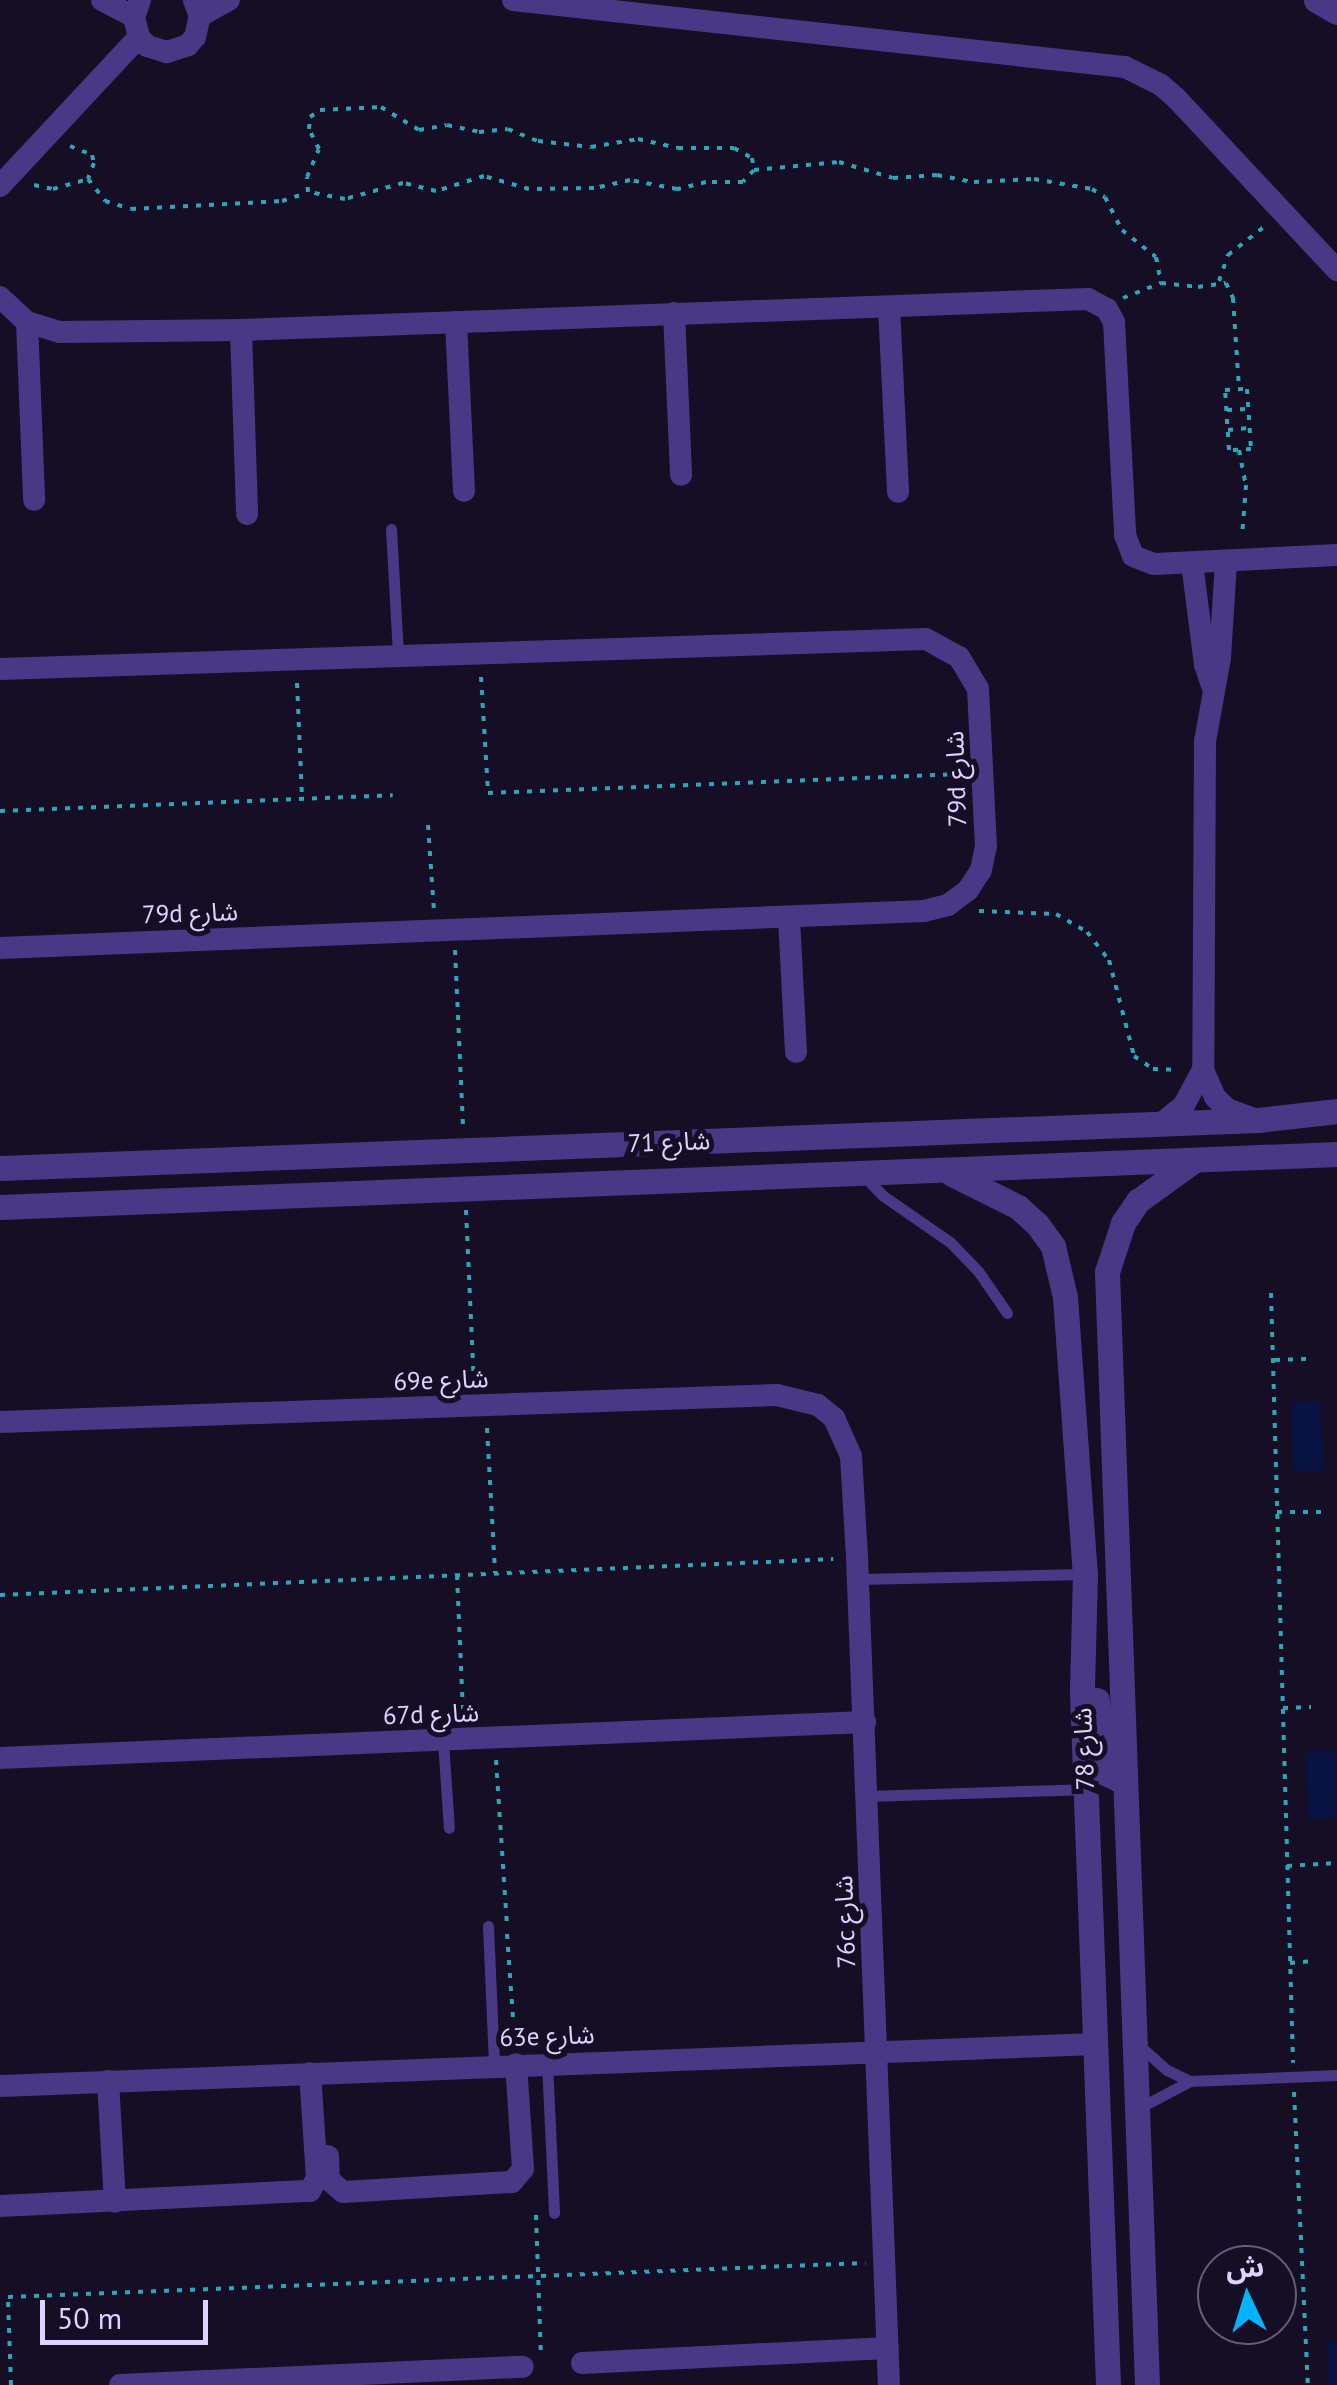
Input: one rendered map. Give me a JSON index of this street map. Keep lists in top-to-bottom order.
{
  "streets": {
    "street": [
      "79d شارع",
      "شارع 71",
      "69e شارع",
      "67d شارع",
      "شارع 78",
      "76c شارع",
      "63e شارع"
    ]
  },
  "crossings": [
    ["شارع 71", "شارع 78"],
    ["69e شارع", "76c شارع"],
    ["67d شارع", "76c شارع"],
    ["شارع 78", "63e شارع"],
    ["76c شارع", "63e شارع"]
  ],
  "scale_bar": "50 m",
  "north": "top"
}
